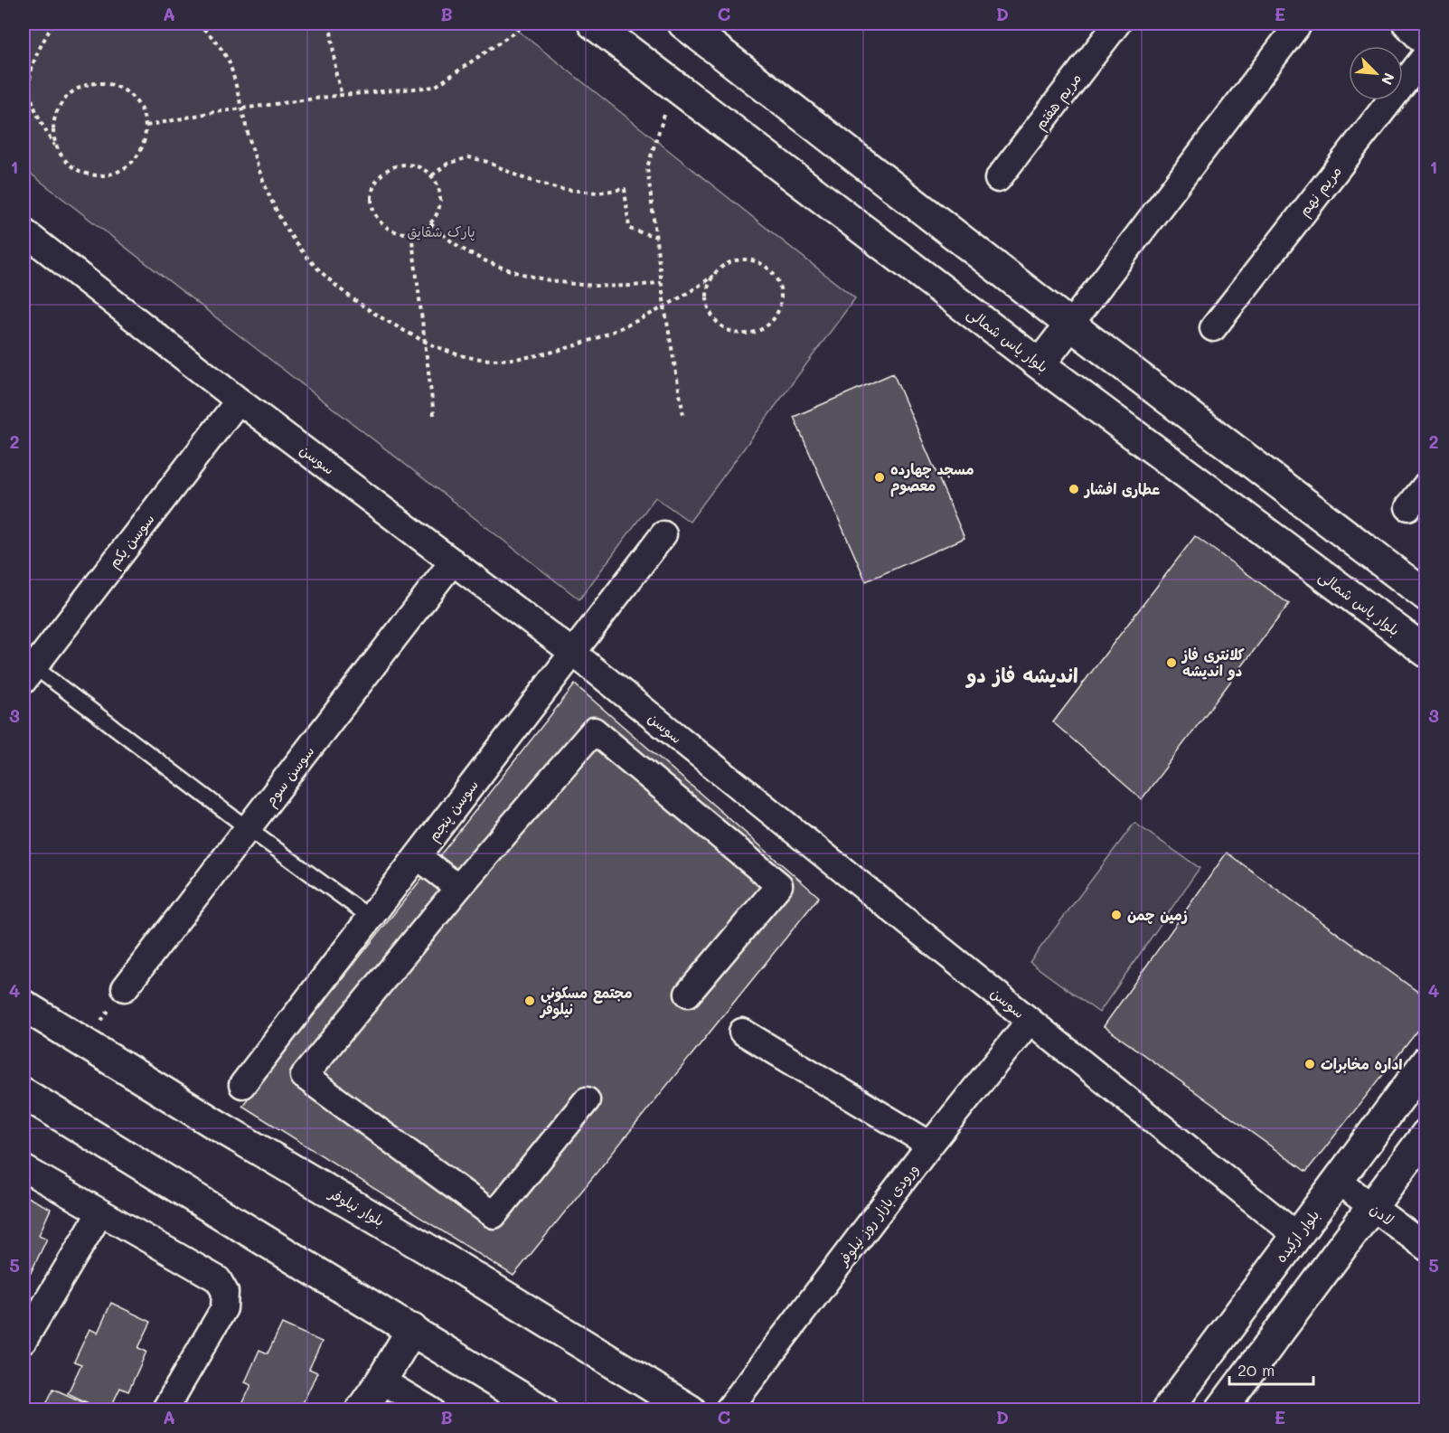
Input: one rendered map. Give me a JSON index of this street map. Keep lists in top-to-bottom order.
{
  "streets": {
    "street": [
      "مریم هفتم",
      "مریم نهم",
      "بلوار یاس شمالی",
      "سوسن",
      "سوسن یکم",
      "سوسن سوم",
      "سوسن پنجم",
      "بلوار نیلوفر",
      "ورودی بازار روز نیلوفر",
      "لادن",
      "بلوار ارکیده"
    ]
  },
  "crossings": [
    ["سوسن", "سوسن یکم"],
    ["سوسن", "سوسن سوم"],
    ["سوسن", "سوسن پنجم"],
    ["سوسن", "ورودی بازار روز نیلوفر"],
    ["سوسن", "بلوار ارکیده"],
    ["لادن", "بلوار ارکیده"]
  ],
  "districts": ["اندیشه فاز دو"],
  "parks": ["پارک شقایق"],
  "places": [
    "مسجد چهارده معصوم",
    "عطاری افشار",
    "کلانتری فاز دو اندیشه",
    "زمین چمن",
    "مجتمع مسکونی نیلوفر",
    "اداره مخابرات"
  ],
  "scale_bar": "20 m",
  "north": "bottom right",
  "grid": {
    "columns": [
      "A",
      "B",
      "C",
      "D",
      "E"
    ],
    "rows": [
      "1",
      "2",
      "3",
      "4",
      "5"
    ]
  }
}
